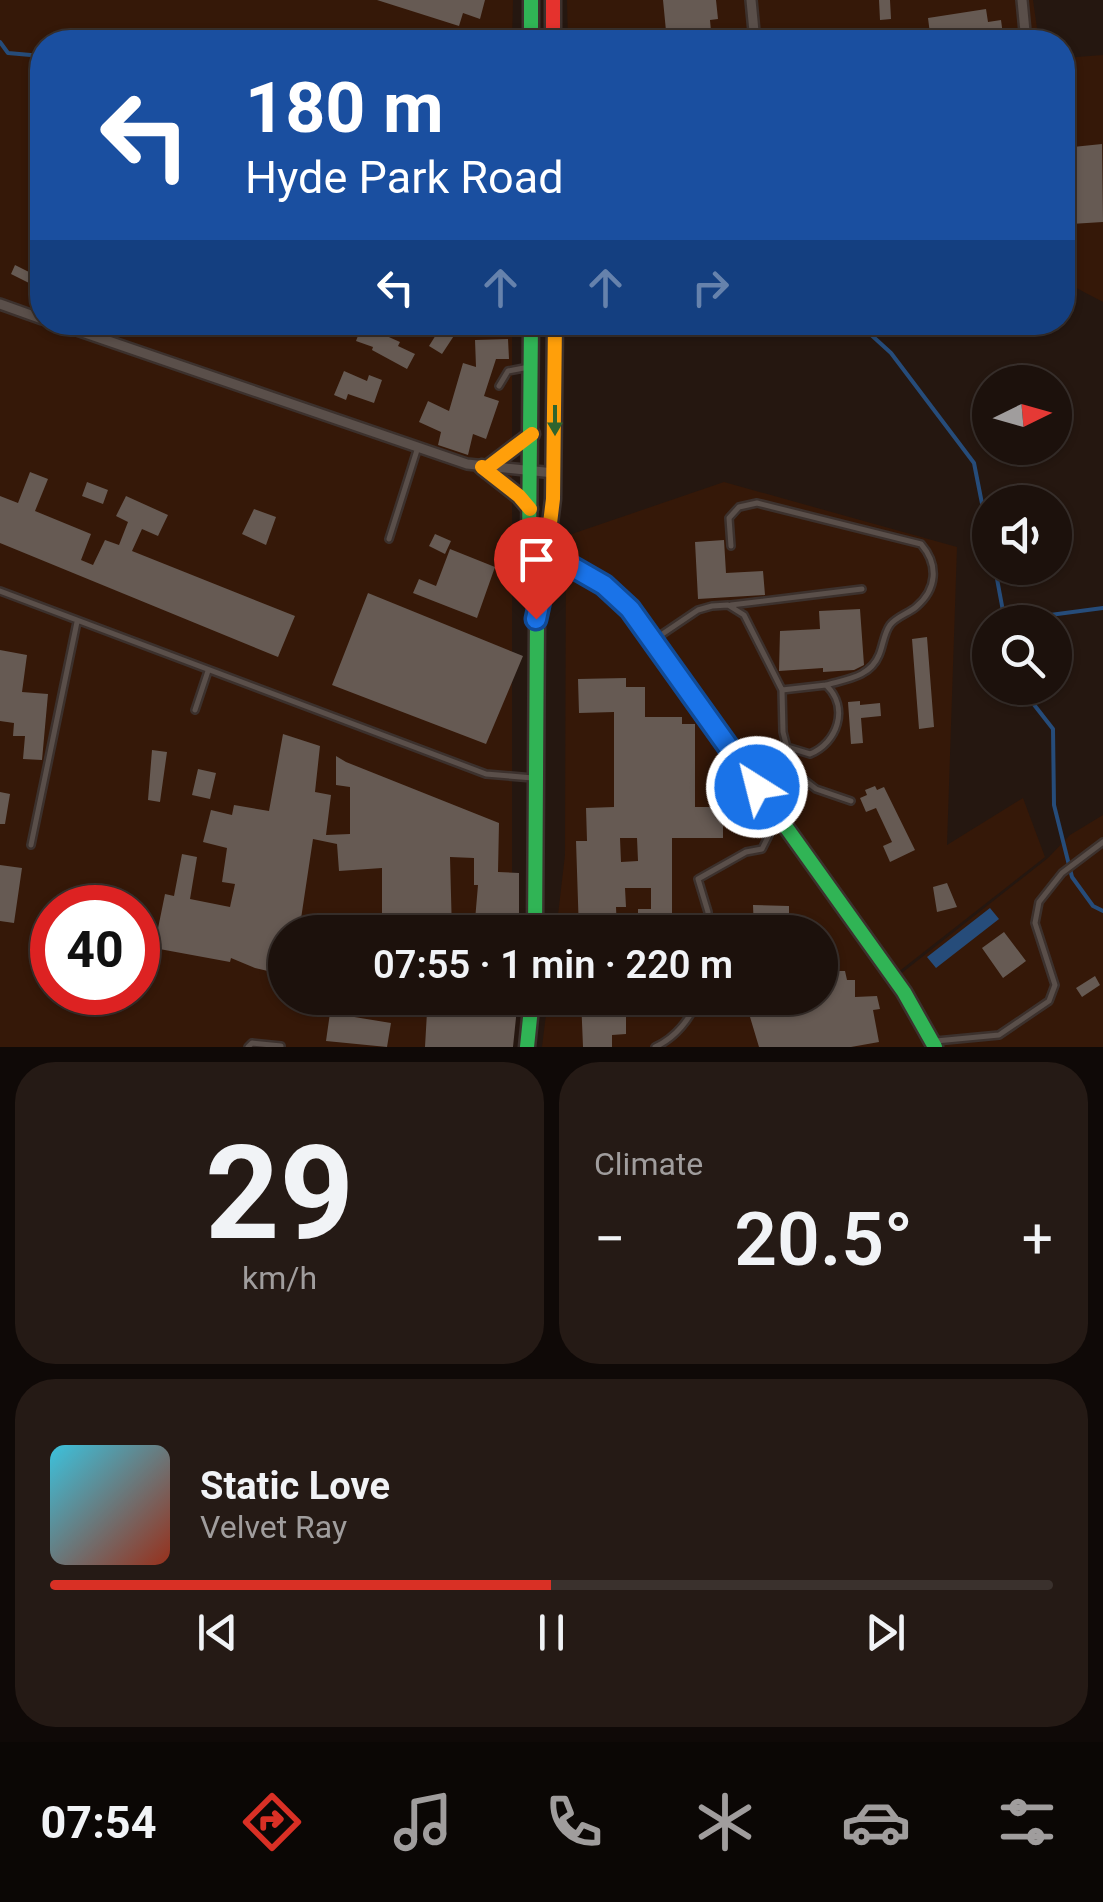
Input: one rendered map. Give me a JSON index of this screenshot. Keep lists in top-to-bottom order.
{
  "north": "right",
  "page": {
    "turn": ["180 m", "Hyde Park Road"],
    "limit": "40",
    "trip": "07:55 · 1 min · 220 m",
    "tile": [
      ["29", "km/h"],
      "Climate"
    ],
    "heat": ["−", "20.5°", "+"],
    "song": ["Static Love", "Velvet Ray"],
    "tabs": "07:54"
  }
}
